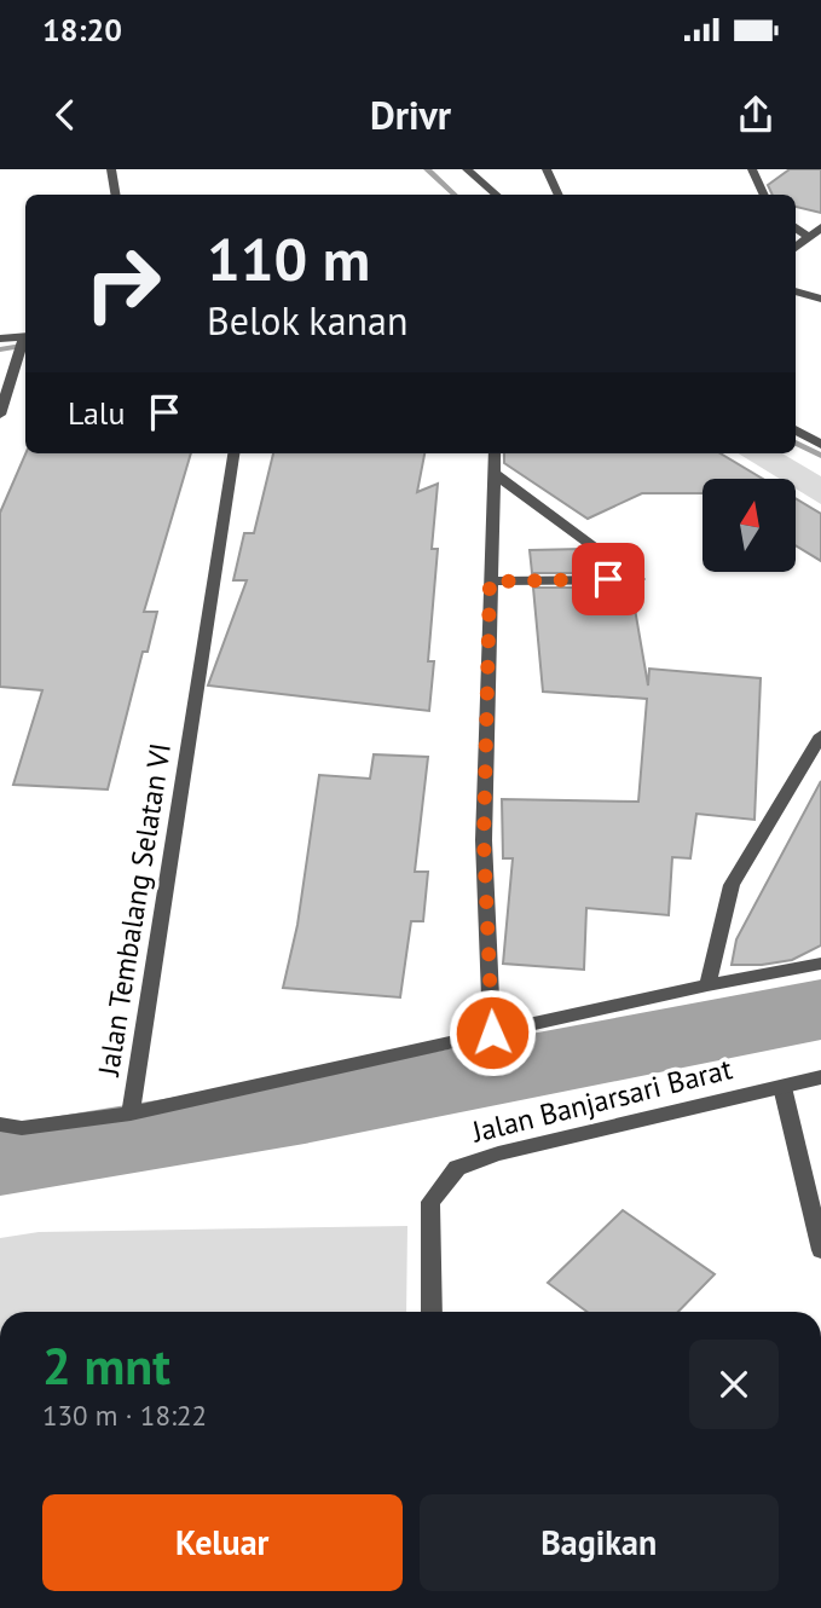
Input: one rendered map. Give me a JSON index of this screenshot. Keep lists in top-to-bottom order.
{
  "streets": {
    "street": ["Jalan Tembalang Selatan VI", "Jalan Banjarsari Barat"]
  },
  "north": "top",
  "page": {
    "status": "18:20",
    "header": "Drivr",
    "turn": ["110 m", "Belok kanan"],
    "then": "Lalu",
    "heading": ["2 mnt", "130 m · 18:22"],
    "buttons": ["Keluar", "Bagikan"]
  }
}
